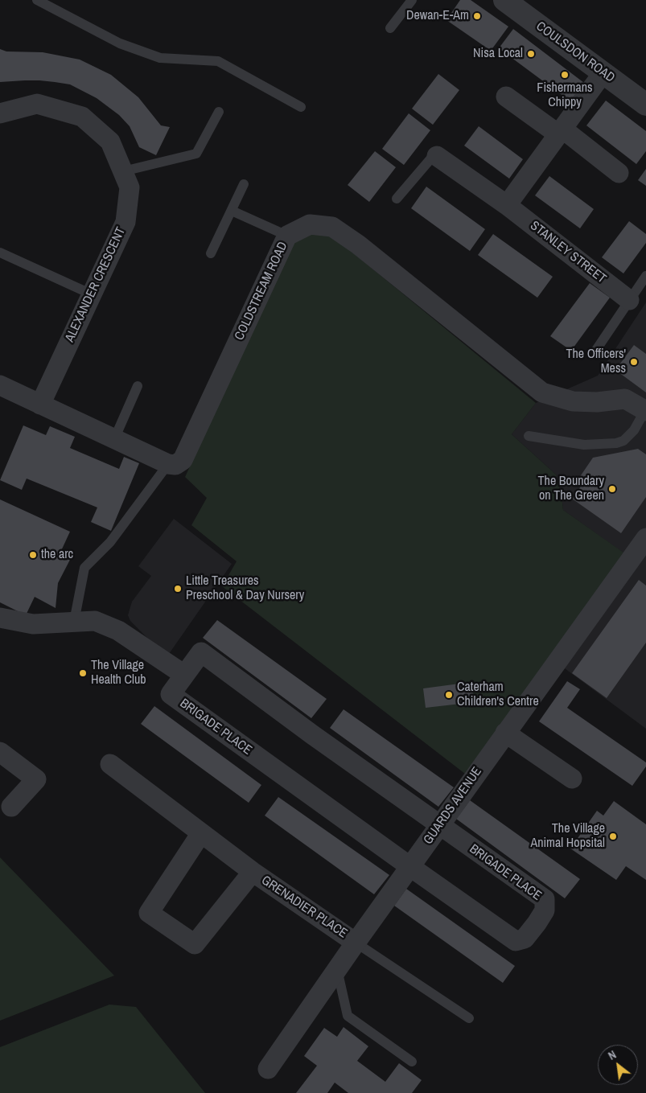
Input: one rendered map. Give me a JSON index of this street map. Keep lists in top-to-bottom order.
{
  "streets": {
    "street": [
      "COULSDON ROAD",
      "STANLEY STREET",
      "ALEXANDER CRESCENT",
      "COLDSTREAM ROAD",
      "BRIGADE PLACE",
      "GUARDS AVENUE",
      "GRENADIER PLACE"
    ]
  },
  "crossings": [
    ["BRIGADE PLACE", "GUARDS AVENUE"],
    ["GUARDS AVENUE", "GRENADIER PLACE"]
  ],
  "places": [
    "Dewan-E-Am",
    "Nisa Local",
    "Fishermans Chippy",
    "The Officers' Mess",
    "The Boundary on The Green",
    "the arc",
    "Little Treasures Preschool & Day Nursery",
    "The Village Health Club",
    "Caterham Children's Centre",
    "The Village Animal Hopsital"
  ],
  "north": "top left"
}
